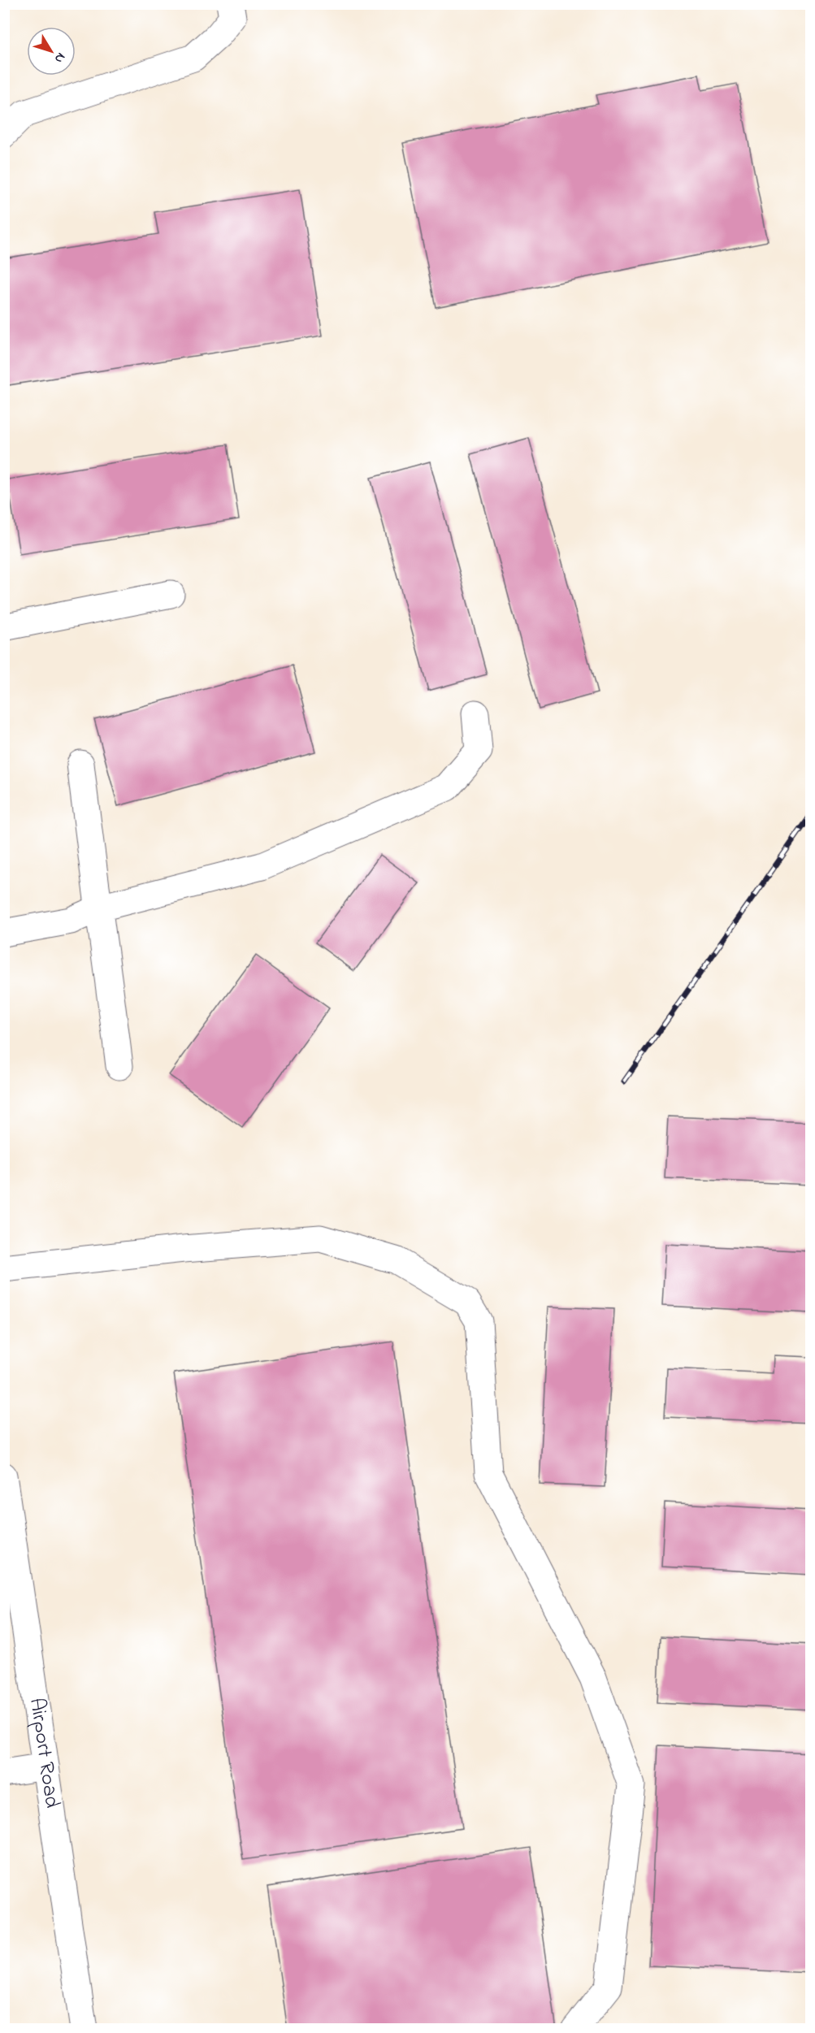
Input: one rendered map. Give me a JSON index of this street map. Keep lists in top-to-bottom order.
{
  "streets": {
    "main road": ["Airport Road"]
  },
  "north": "bottom right"
}
